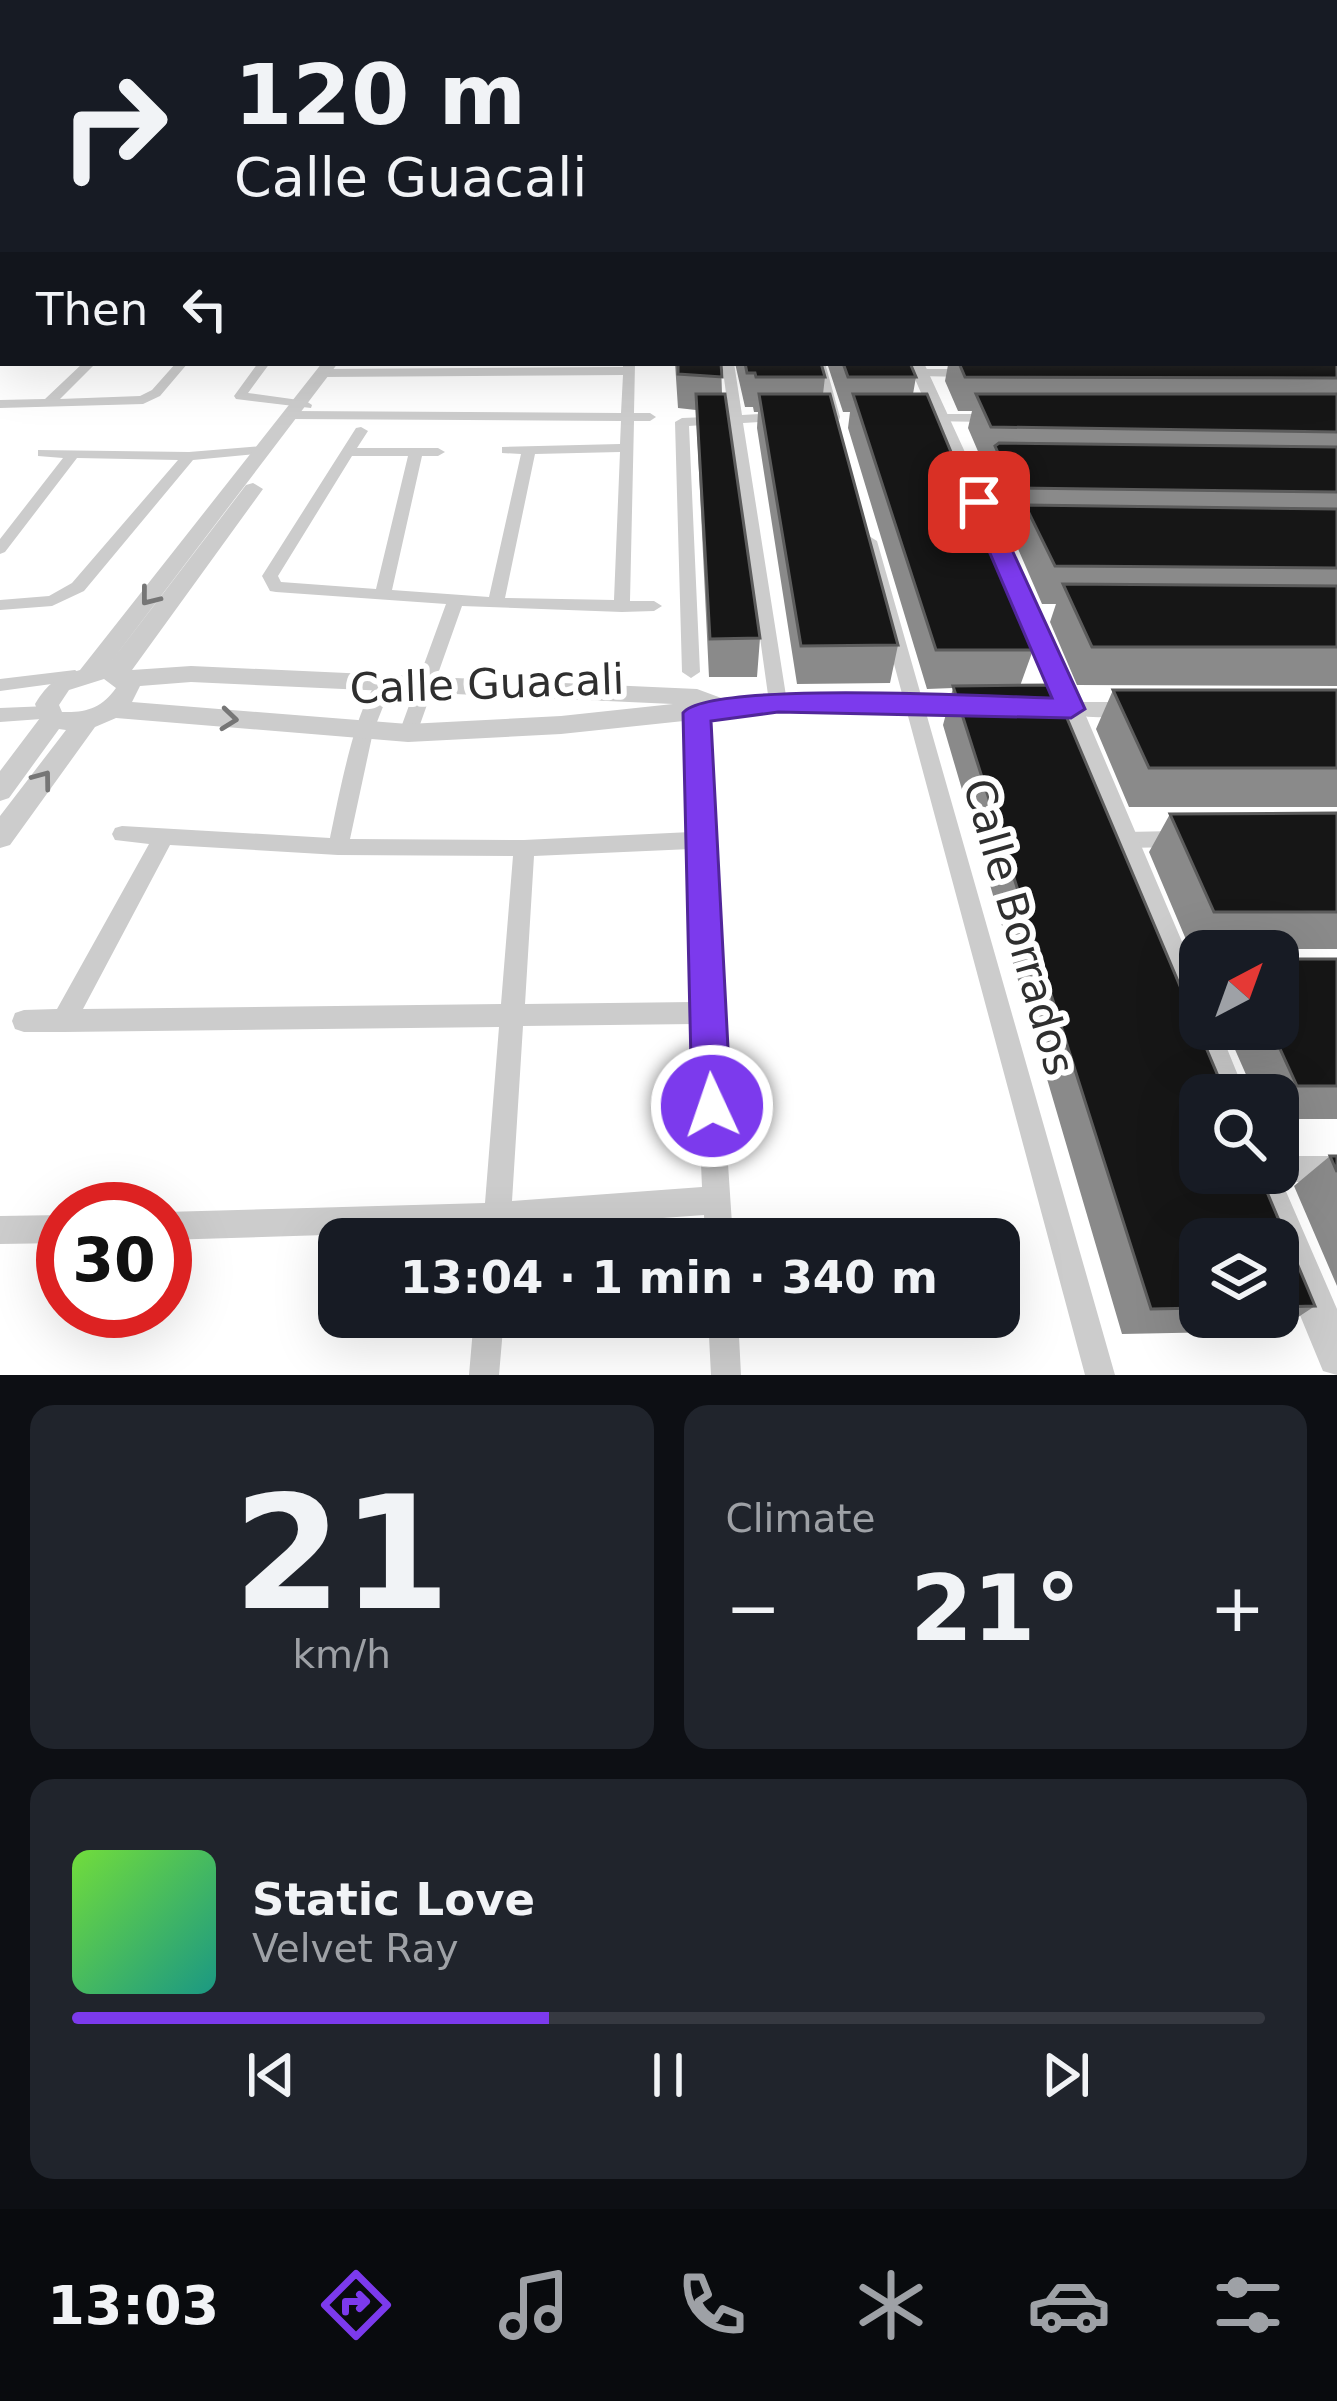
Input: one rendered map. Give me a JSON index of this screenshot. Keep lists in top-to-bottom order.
{
  "streets": {
    "street": ["Calle Guacali", "Calle Borrados"]
  },
  "crossings": [
    ["Calle Guacali", "Calle Borrados"]
  ],
  "north": "top right",
  "page": {
    "turn": ["120 m", "Calle Guacali"],
    "then": "Then",
    "limit": "30",
    "trip": "13:04 · 1 min · 340 m",
    "tile": [
      ["21", "km/h"],
      "Climate"
    ],
    "heat": ["−", "21°", "+"],
    "song": ["Static Love", "Velvet Ray"],
    "tabs": "13:03"
  }
}
